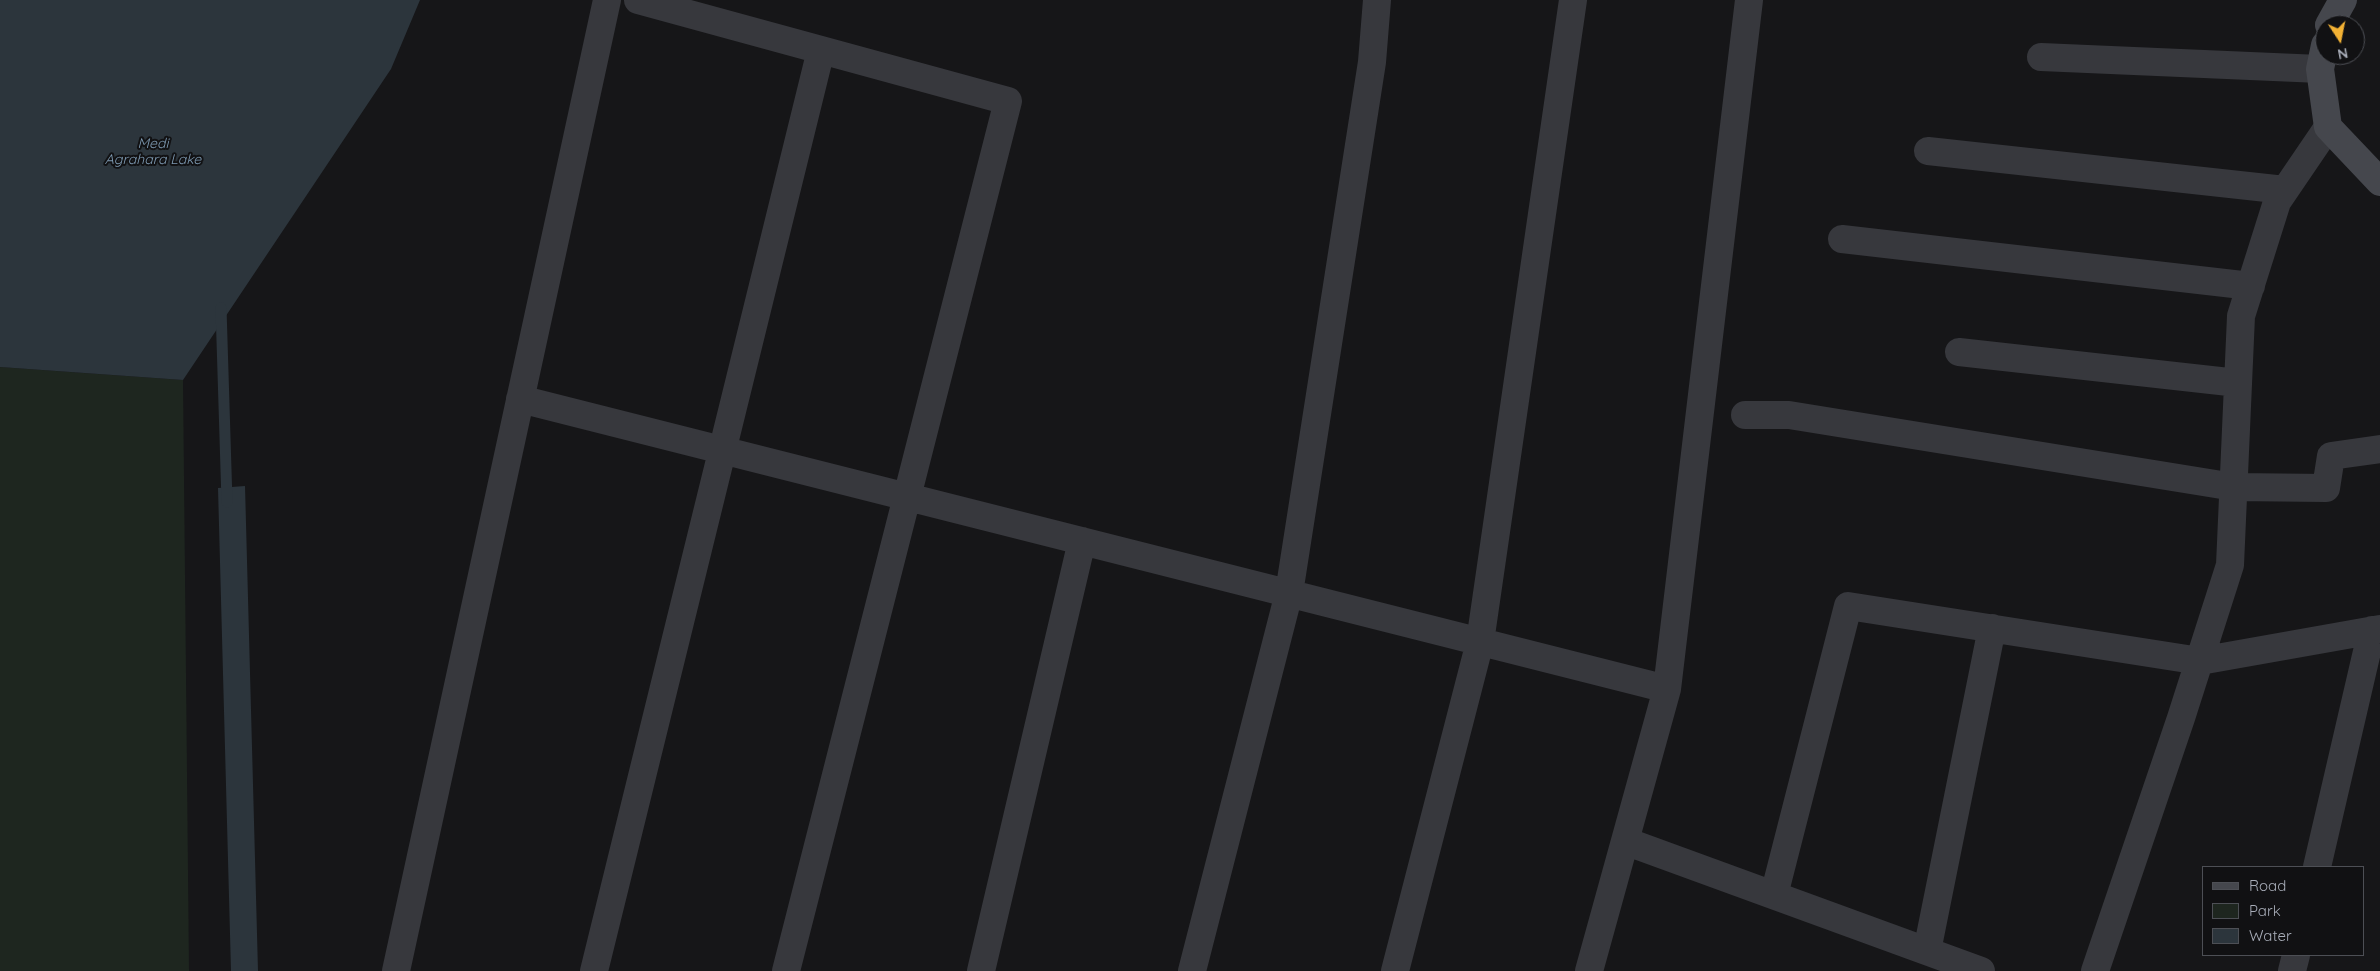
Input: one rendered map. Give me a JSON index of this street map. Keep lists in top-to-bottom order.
{
  "water": ["Medi Agrahara Lake"],
  "legend": ["Road", "Park", "Water"],
  "north": "bottom"
}
